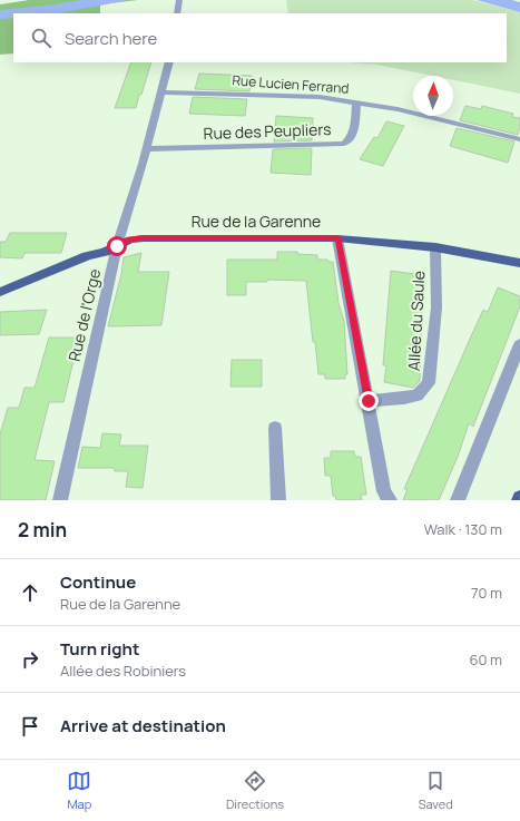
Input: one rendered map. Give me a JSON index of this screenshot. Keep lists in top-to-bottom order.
{
  "streets": {
    "main road": ["Rue de la Garenne"],
    "street": [
      "Rue Lucien Ferrand",
      "Rue des Peupliers",
      "Rue de l'Orge",
      "Allée du Saule"
    ]
  },
  "crossings": [
    ["Rue Lucien Ferrand", "Rue des Peupliers"],
    ["Rue Lucien Ferrand", "Rue de l'Orge"],
    ["Rue des Peupliers", "Rue de l'Orge"],
    ["Rue de la Garenne", "Rue de l'Orge"],
    ["Rue de la Garenne", "Allée du Saule"]
  ],
  "north": "top",
  "page": {
    "search": "Search here",
    "heading": ["2 min", "Walk · 130 m"],
    "list": [
      ["Continue", "Rue de la Garenne", "70 m"],
      ["Turn right", "Allée des Robiniers", "60 m"],
      "Arrive at destination"
    ],
    "nav": ["Map", "Directions", "Saved"]
  }
}
